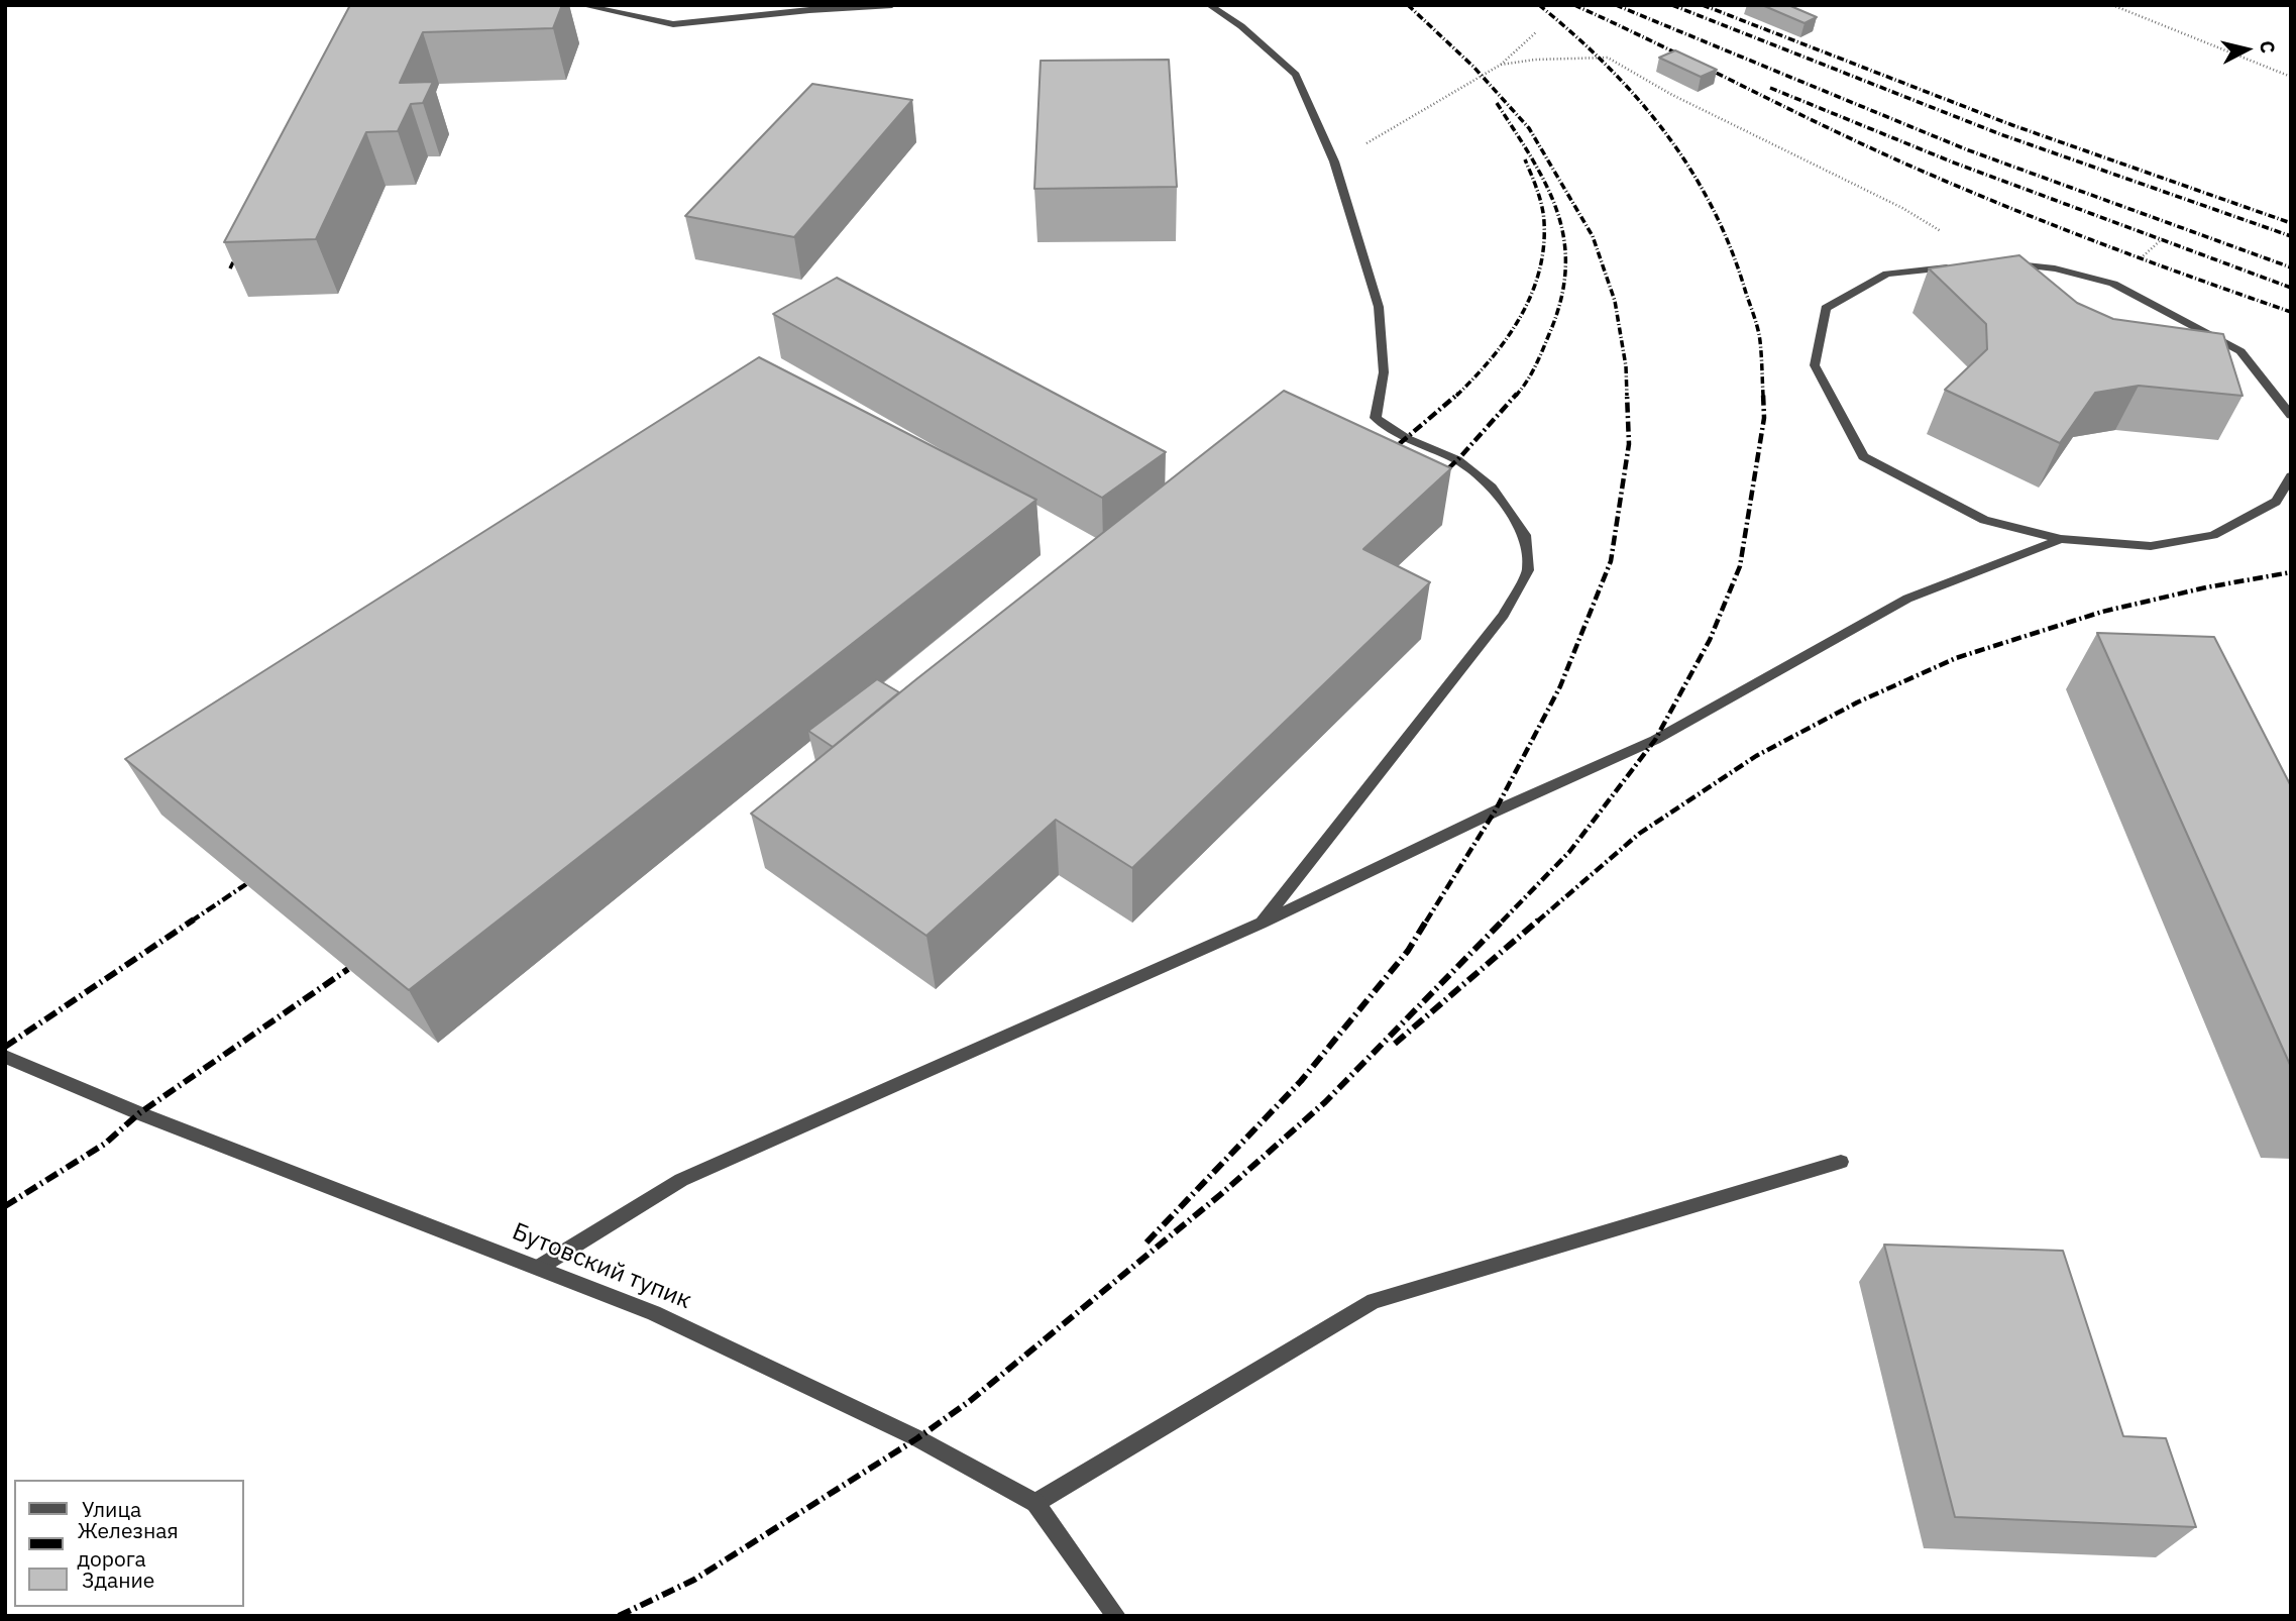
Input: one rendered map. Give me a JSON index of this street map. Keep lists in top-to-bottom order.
{
  "streets": {
    "street": ["Бутовский тупик"]
  },
  "legend": ["Улица", "Железная дорога", "Здание"],
  "north": "right"
}
